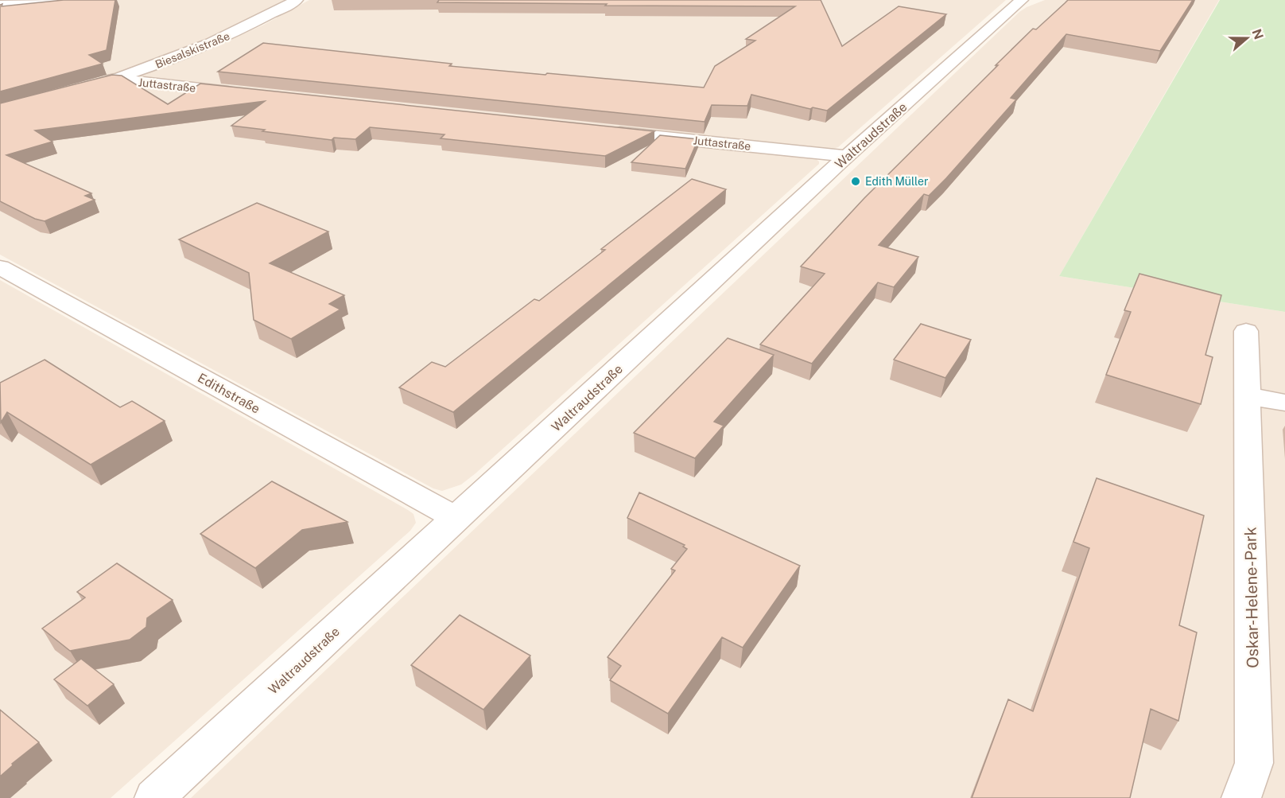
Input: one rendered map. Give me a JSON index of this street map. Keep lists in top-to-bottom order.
{
  "streets": {
    "street": [
      "Biesalskistraße",
      "Juttastraße",
      "Waltraudstraße",
      "Edithstraße",
      "Oskar-Helene-Park"
    ]
  },
  "crossings": [
    ["Biesalskistraße", "Juttastraße"],
    ["Juttastraße", "Waltraudstraße"],
    ["Waltraudstraße", "Edithstraße"]
  ],
  "places": ["Edith Müller"],
  "north": "right"
}
